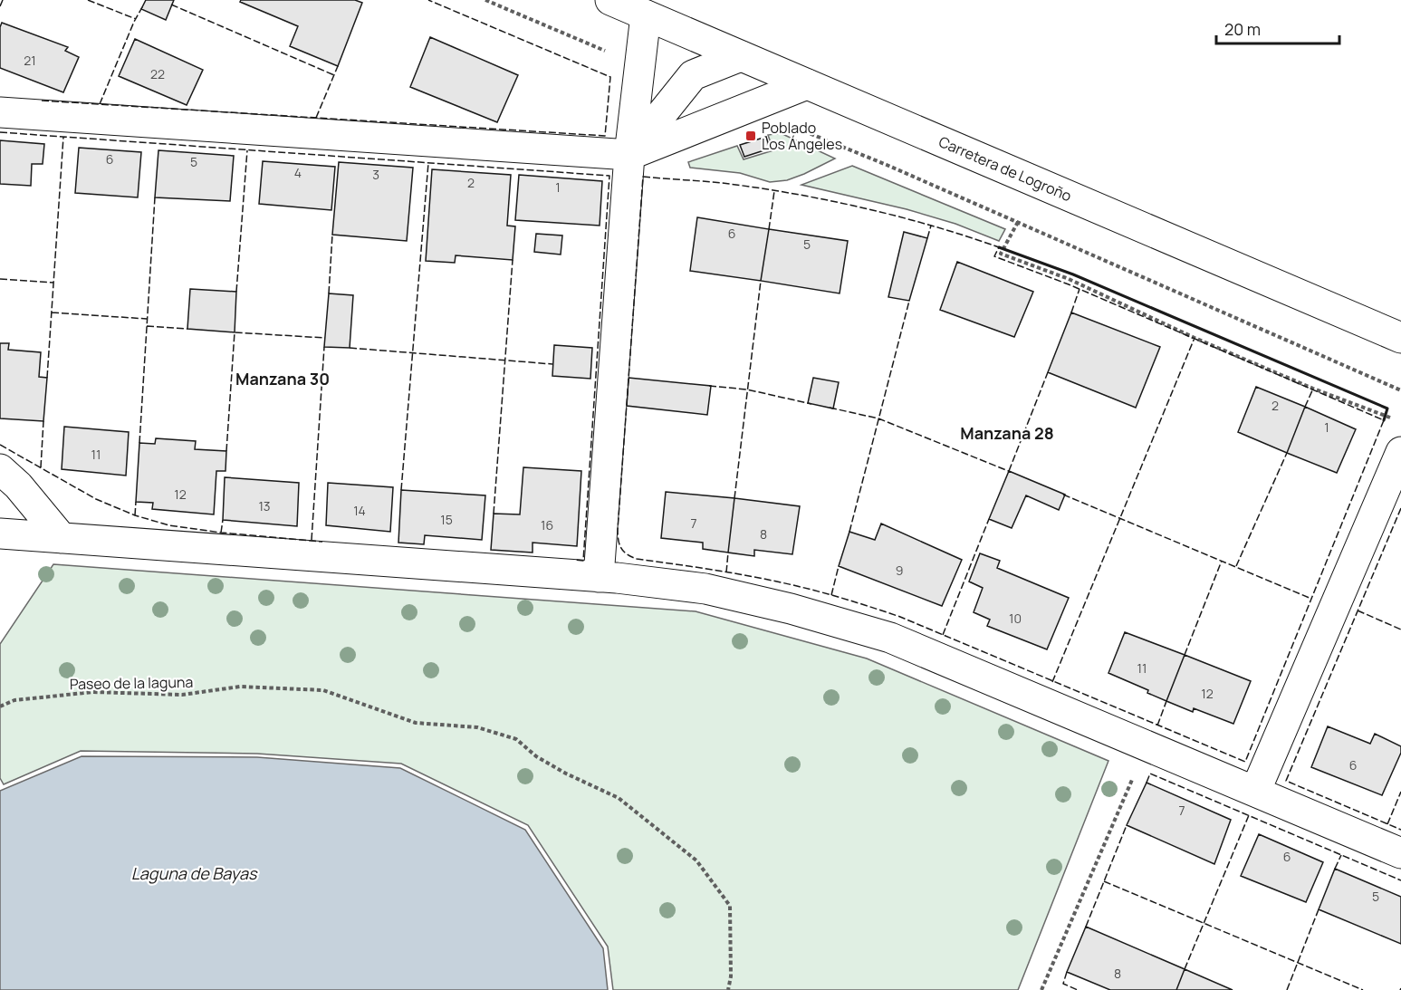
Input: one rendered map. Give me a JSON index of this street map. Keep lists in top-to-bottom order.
{
  "streets": {
    "street": ["Carretera de Logroño"],
    "path": ["Paseo de la laguna"]
  },
  "districts": ["Manzana 30", "Manzana 28"],
  "water": ["Laguna de Bayas"],
  "places": {
    "transit": ["Poblado Los Ángeles"]
  },
  "house_numbers": [
    "21",
    "22",
    "6",
    "5",
    "4",
    "3",
    "2",
    "1",
    "6",
    "5",
    "2",
    "1",
    "11",
    "12",
    "13",
    "14",
    "15",
    "7",
    "16",
    "8",
    "9",
    "10",
    "11",
    "12",
    "6",
    "7",
    "6",
    "5",
    "8"
  ],
  "scale_bar": "20 m"
}
